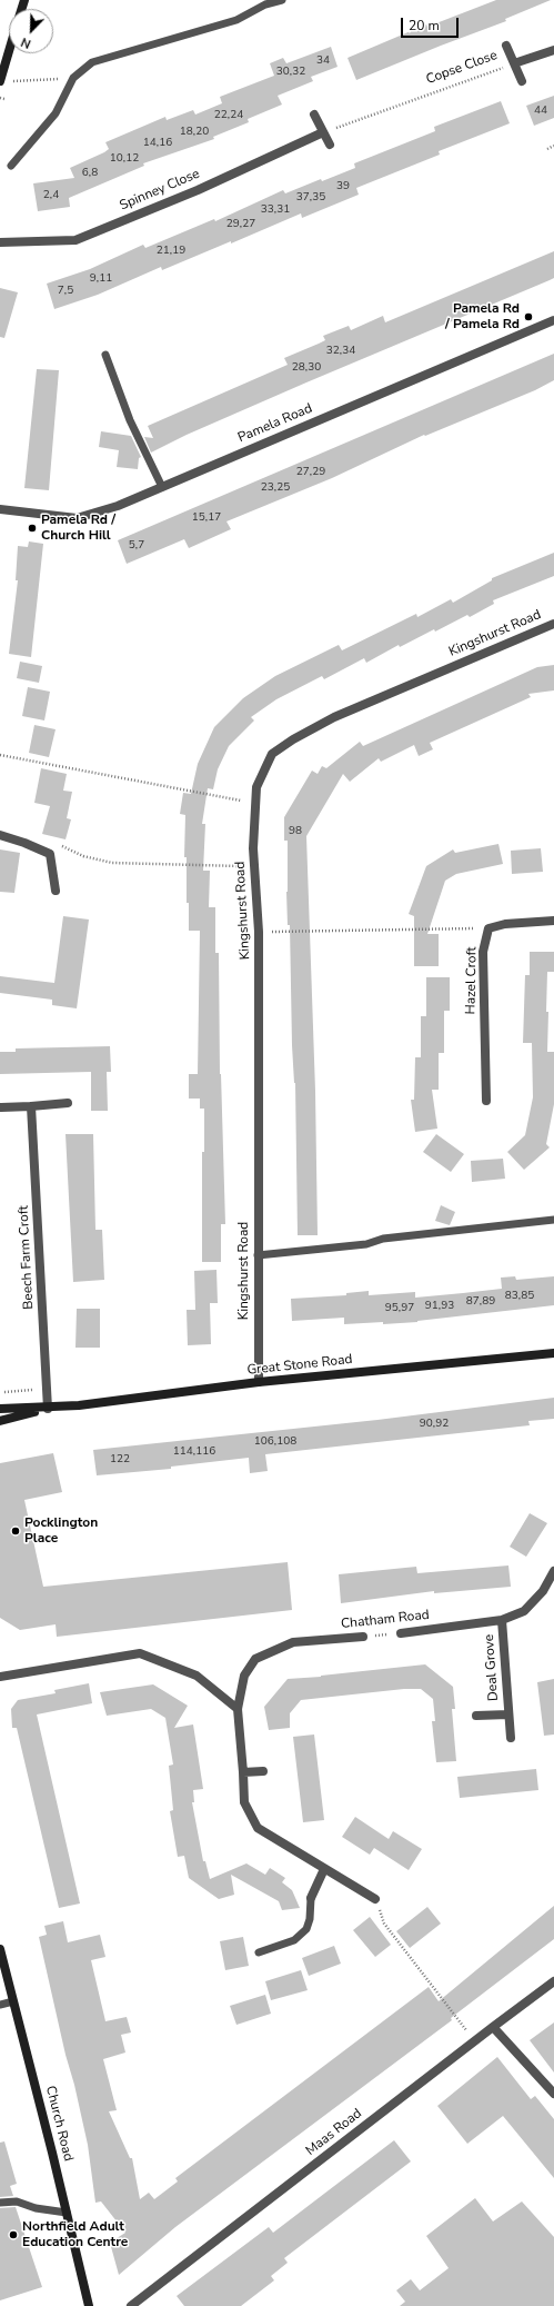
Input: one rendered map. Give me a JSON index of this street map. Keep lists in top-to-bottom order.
{
  "streets": {
    "street": [
      "Copse Close",
      "Spinney Close",
      "Pamela Road",
      "Kingshurst Road",
      "Hazel Croft",
      "Beech Farm Croft",
      "Great Stone Road",
      "Chatham Road",
      "Deal Grove",
      "Church Road",
      "Maas Road"
    ]
  },
  "crossings": [
    ["Copse Close", "Spinney Close"],
    ["Kingshurst Road", "Great Stone Road"],
    ["Beech Farm Croft", "Great Stone Road"],
    ["Chatham Road", "Deal Grove"]
  ],
  "places": [
    "Pamela Rd / Pamela Rd",
    "Pamela Rd / Church Hill",
    "Pocklington Place",
    "Northfield Adult Education Centre"
  ],
  "house_numbers": [
    "34",
    "30,32",
    "44",
    "22,24",
    "18,20",
    "14,16",
    "10,12",
    "6,8",
    "39",
    "2,4",
    "37,35",
    "33,31",
    "29,27",
    "21,19",
    "9,11",
    "7,5",
    "32,34",
    "28,30",
    "27,29",
    "23,25",
    "15,17",
    "5,7",
    "98",
    "83,85",
    "87,89",
    "91,93",
    "95,97",
    "90,92",
    "106,108",
    "114,116",
    "122"
  ],
  "scale_bar": "20 m",
  "north": "bottom left"
}
